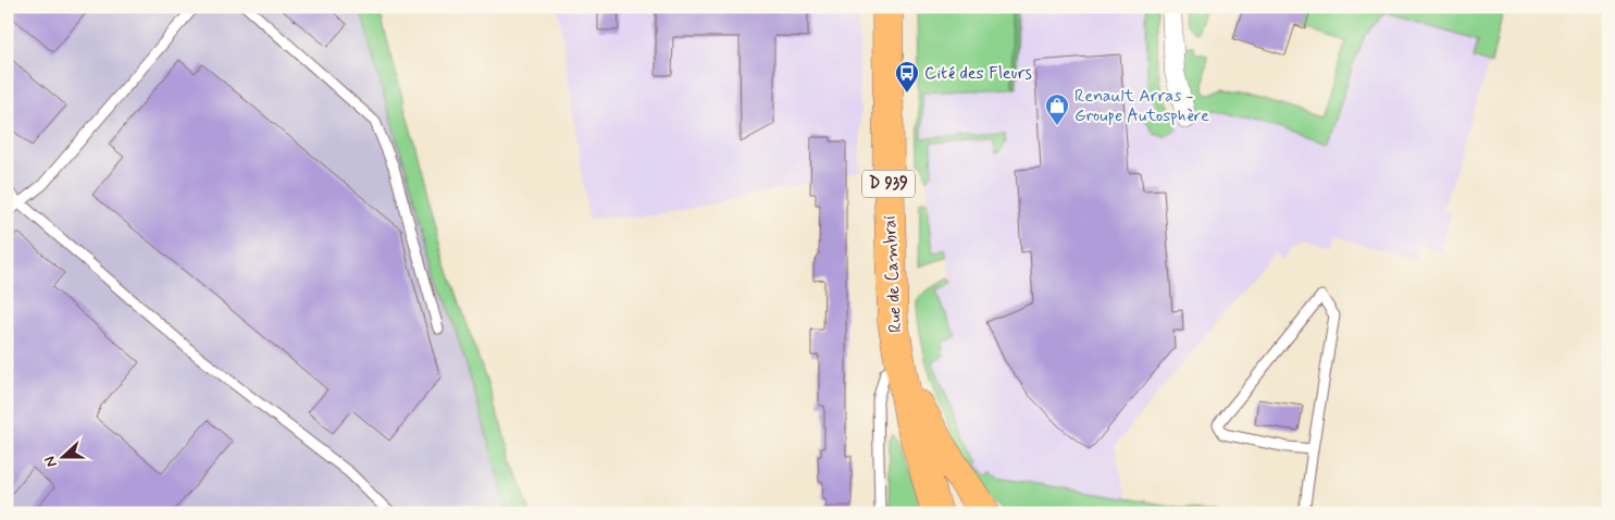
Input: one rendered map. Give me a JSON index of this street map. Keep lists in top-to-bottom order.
{
  "streets": {
    "main road": ["D 939", "Rue de Cambrai"]
  },
  "places": {
    "bus stop": ["Cité des Fleurs"],
    "shop": ["Renault Arras - Groupe Autosphère"]
  },
  "north": "left"
}
